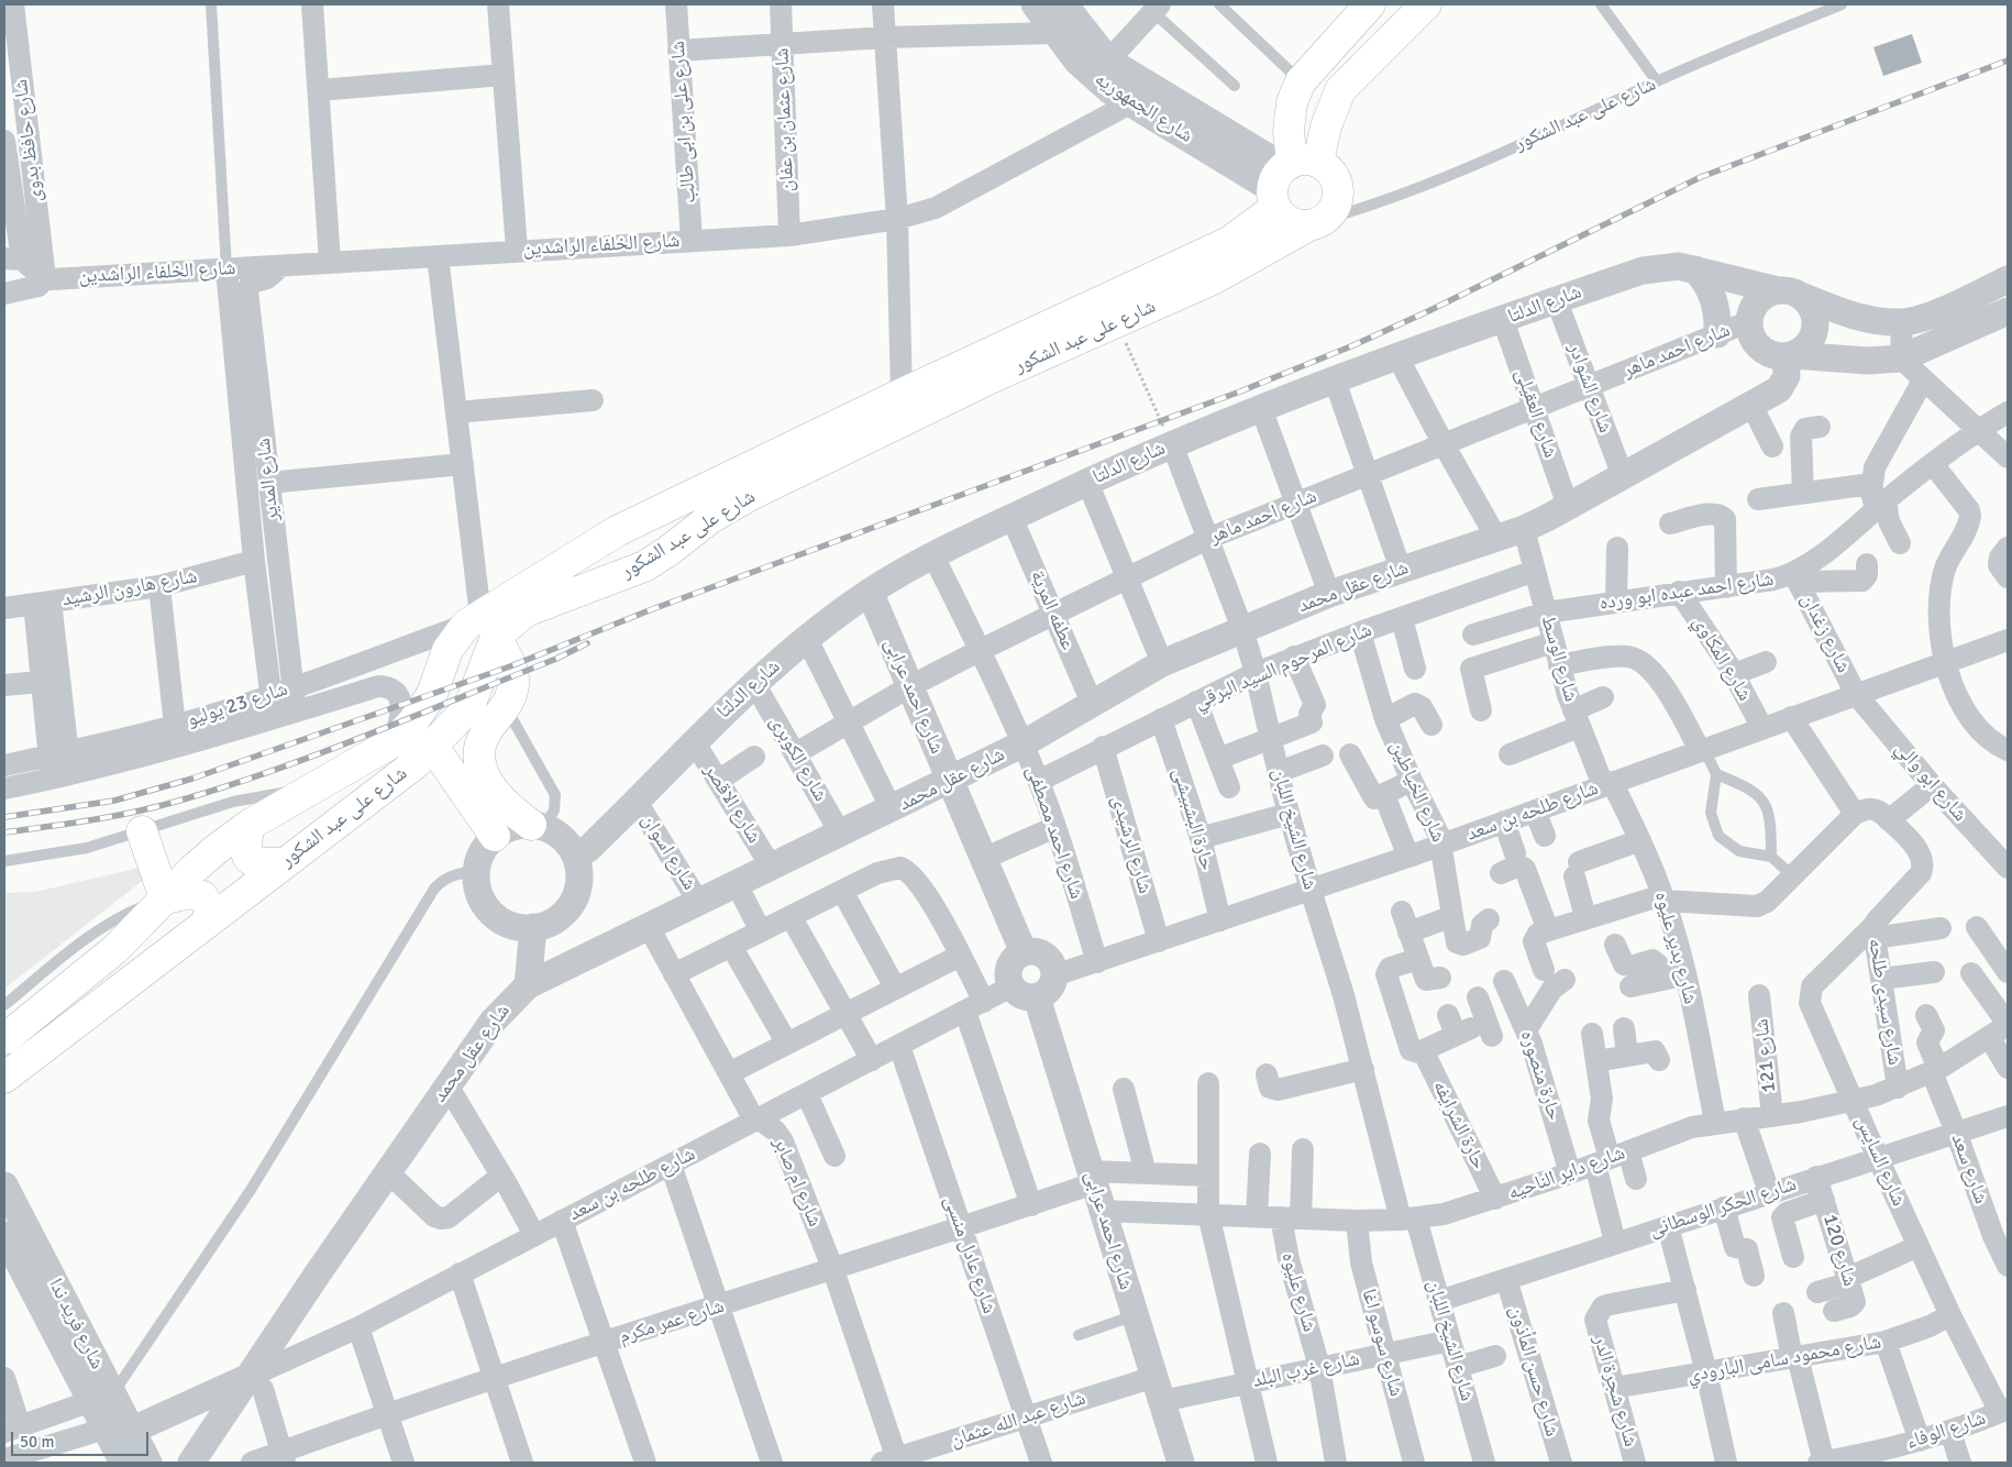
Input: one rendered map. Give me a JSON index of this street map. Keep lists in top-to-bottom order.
{
  "streets": {
    "main road": ["شارع على عبد الشكور"],
    "street": [
      "شارع الجمهوريه",
      "شارع عثمان بن عفان",
      "شارع على بن ابى طالب",
      "شارع حافظ بدوى",
      "شارع الخلفاء الراشدين",
      "شارع الدلتا",
      "شارع احمد ماهر",
      "شارع الشوادر",
      "شارع العقيلى",
      "شارع المدير",
      "شارع عقل محمد",
      "شارع هارون الرشيد",
      "شارع احمد عبده ابو ورده",
      "عطفه المرية",
      "شارع زغدان",
      "شارع الوسط",
      "شارع المكاوي",
      "شارع المرحوم السيد البرقي",
      "شارع احمد عرابى",
      "شارع 23 يوليو",
      "شارع الكوبرى",
      "شارع ابو والي",
      "شارع الخياطين",
      "شارع الاقصر",
      "شارع طلحه بن سعد",
      "حارة البشبيشى",
      "شارع الشيخ اللبان",
      "شارع احمد مصطفى",
      "شارع الرشيدى",
      "شارع اسوان",
      "شارع بدير عليوه",
      "شارع سيدى طلحه",
      "شارع 121",
      "حارة منصوره",
      "حارة الشرايفه",
      "شارع السايس",
      "شارع سعد",
      "شارع داير الناحيه",
      "شارع ام صابر",
      "شارع الحكر الوسطانى",
      "شارع 120",
      "شارع عادل منسى",
      "شارع عليوه",
      "شارع عمر مكرم",
      "شارع فريد ندا",
      "شارع سوسو اغا",
      "شارع محمود سامى البارودي",
      "شارع غرب البلد",
      "شارع حسن المأذون",
      "شارع شجرة الدر",
      "شارع عبد الله عثمان",
      "شارع الوفاء"
    ]
  },
  "crossings": [
    ["شارع الجمهوريه", "شارع على عبد الشكور"],
    ["شارع الجمهوريه", "شارع الخلفاء الراشدين"],
    ["شارع على عبد الشكور", "شارع 23 يوليو"],
    ["شارع عثمان بن عفان", "شارع الخلفاء الراشدين"],
    ["شارع على بن ابى طالب", "شارع الخلفاء الراشدين"],
    ["شارع حافظ بدوى", "شارع الخلفاء الراشدين"],
    ["شارع الخلفاء الراشدين", "شارع المدير"],
    ["شارع الدلتا", "شارع احمد ماهر"],
    ["شارع الدلتا", "شارع الشوادر"],
    ["شارع الدلتا", "شارع العقيلى"],
    ["شارع الدلتا", "شارع عقل محمد"],
    ["شارع الدلتا", "عطفه المرية"],
    ["شارع الدلتا", "شارع احمد عرابى"],
    ["شارع الدلتا", "شارع الكوبرى"],
    ["شارع الدلتا", "شارع الاقصر"],
    ["شارع الدلتا", "شارع الشيخ اللبان"],
    ["شارع الدلتا", "شارع احمد مصطفى"],
    ["شارع الدلتا", "شارع اسوان"],
    ["شارع احمد ماهر", "شارع الشوادر"],
    ["شارع احمد ماهر", "شارع العقيلى"],
    ["شارع احمد ماهر", "شارع عقل محمد"],
    ["شارع احمد ماهر", "عطفه المرية"],
    ["شارع احمد ماهر", "شارع احمد عرابى"],
    ["شارع احمد ماهر", "شارع الكوبرى"],
    ["شارع احمد ماهر", "شارع الشيخ اللبان"],
    ["شارع احمد ماهر", "شارع احمد مصطفى"],
    ["شارع الشوادر", "شارع عقل محمد"],
    ["شارع العقيلى", "شارع عقل محمد"],
    ["شارع المدير", "شارع هارون الرشيد"],
    ["شارع المدير", "شارع 23 يوليو"],
    ["شارع عقل محمد", "عطفه المرية"],
    ["شارع عقل محمد", "شارع الوسط"],
    ["شارع عقل محمد", "شارع احمد عرابى"],
    ["شارع عقل محمد", "شارع الكوبرى"],
    ["شارع عقل محمد", "شارع الاقصر"],
    ["شارع عقل محمد", "شارع طلحه بن سعد"],
    ["شارع عقل محمد", "شارع الشيخ اللبان"],
    ["شارع عقل محمد", "شارع احمد مصطفى"],
    ["شارع عقل محمد", "شارع اسوان"],
    ["شارع عقل محمد", "شارع ام صابر"],
    ["شارع احمد عبده ابو ورده", "شارع زغدان"],
    ["شارع احمد عبده ابو ورده", "شارع الوسط"],
    ["شارع احمد عبده ابو ورده", "شارع المكاوي"],
    ["شارع زغدان", "شارع ابو والي"],
    ["شارع زغدان", "شارع طلحه بن سعد"],
    ["شارع الوسط", "شارع المرحوم السيد البرقي"],
    ["شارع الوسط", "شارع طلحه بن سعد"],
    ["شارع الوسط", "شارع بدير عليوه"],
    ["شارع المكاوي", "شارع طلحه بن سعد"],
    ["شارع المرحوم السيد البرقي", "شارع الخياطين"],
    ["شارع المرحوم السيد البرقي", "حارة البشبيشى"],
    ["شارع المرحوم السيد البرقي", "شارع الشيخ اللبان"],
    ["شارع المرحوم السيد البرقي", "شارع احمد مصطفى"],
    ["شارع المرحوم السيد البرقي", "شارع الرشيدى"],
    ["شارع احمد عرابى", "شارع طلحه بن سعد"],
    ["شارع احمد عرابى", "شارع داير الناحيه"],
    ["شارع احمد عرابى", "شارع عمر مكرم"],
    ["شارع احمد عرابى", "شارع غرب البلد"],
    ["شارع احمد عرابى", "شارع عبد الله عثمان"],
    ["شارع ابو والي", "شارع طلحه بن سعد"],
    ["شارع الخياطين", "شارع طلحه بن سعد"],
    ["شارع طلحه بن سعد", "حارة البشبيشى"],
    ["شارع طلحه بن سعد", "شارع الشيخ اللبان"],
    ["شارع طلحه بن سعد", "شارع احمد مصطفى"],
    ["شارع طلحه بن سعد", "شارع الرشيدى"],
    ["شارع طلحه بن سعد", "شارع بدير عليوه"],
    ["شارع طلحه بن سعد", "شارع ام صابر"],
    ["شارع طلحه بن سعد", "شارع عادل منسى"],
    ["شارع الشيخ اللبان", "شارع داير الناحيه"],
    ["شارع الشيخ اللبان", "شارع الحكر الوسطانى"],
    ["شارع الشيخ اللبان", "شارع غرب البلد"],
    ["شارع بدير عليوه", "شارع داير الناحيه"],
    ["شارع سيدى طلحه", "شارع السايس"],
    ["شارع سيدى طلحه", "شارع داير الناحيه"],
    ["شارع 121", "شارع داير الناحيه"],
    ["حارة منصوره", "شارع داير الناحيه"],
    ["حارة الشرايفه", "شارع داير الناحيه"],
    ["شارع السايس", "شارع داير الناحيه"],
    ["شارع السايس", "شارع الحكر الوسطانى"],
    ["شارع السايس", "شارع محمود سامى البارودي"],
    ["شارع السايس", "شارع الوفاء"],
    ["شارع سعد", "شارع داير الناحيه"],
    ["شارع سعد", "شارع الحكر الوسطانى"],
    ["شارع داير الناحيه", "شارع عليوه"],
    ["شارع داير الناحيه", "شارع سوسو اغا"],
    ["شارع ام صابر", "شارع عمر مكرم"],
    ["شارع ام صابر", "شارع عبد الله عثمان"],
    ["شارع الحكر الوسطانى", "شارع 120"],
    ["شارع الحكر الوسطانى", "شارع حسن المأذون"],
    ["شارع عادل منسى", "شارع عمر مكرم"],
    ["شارع عادل منسى", "شارع عبد الله عثمان"],
    ["شارع عليوه", "شارع غرب البلد"],
    ["شارع سوسو اغا", "شارع غرب البلد"],
    ["شارع محمود سامى البارودي", "شارع شجرة الدر"],
    ["شارع غرب البلد", "شارع عبد الله عثمان"]
  ],
  "scale_bar": "50 m"
}
